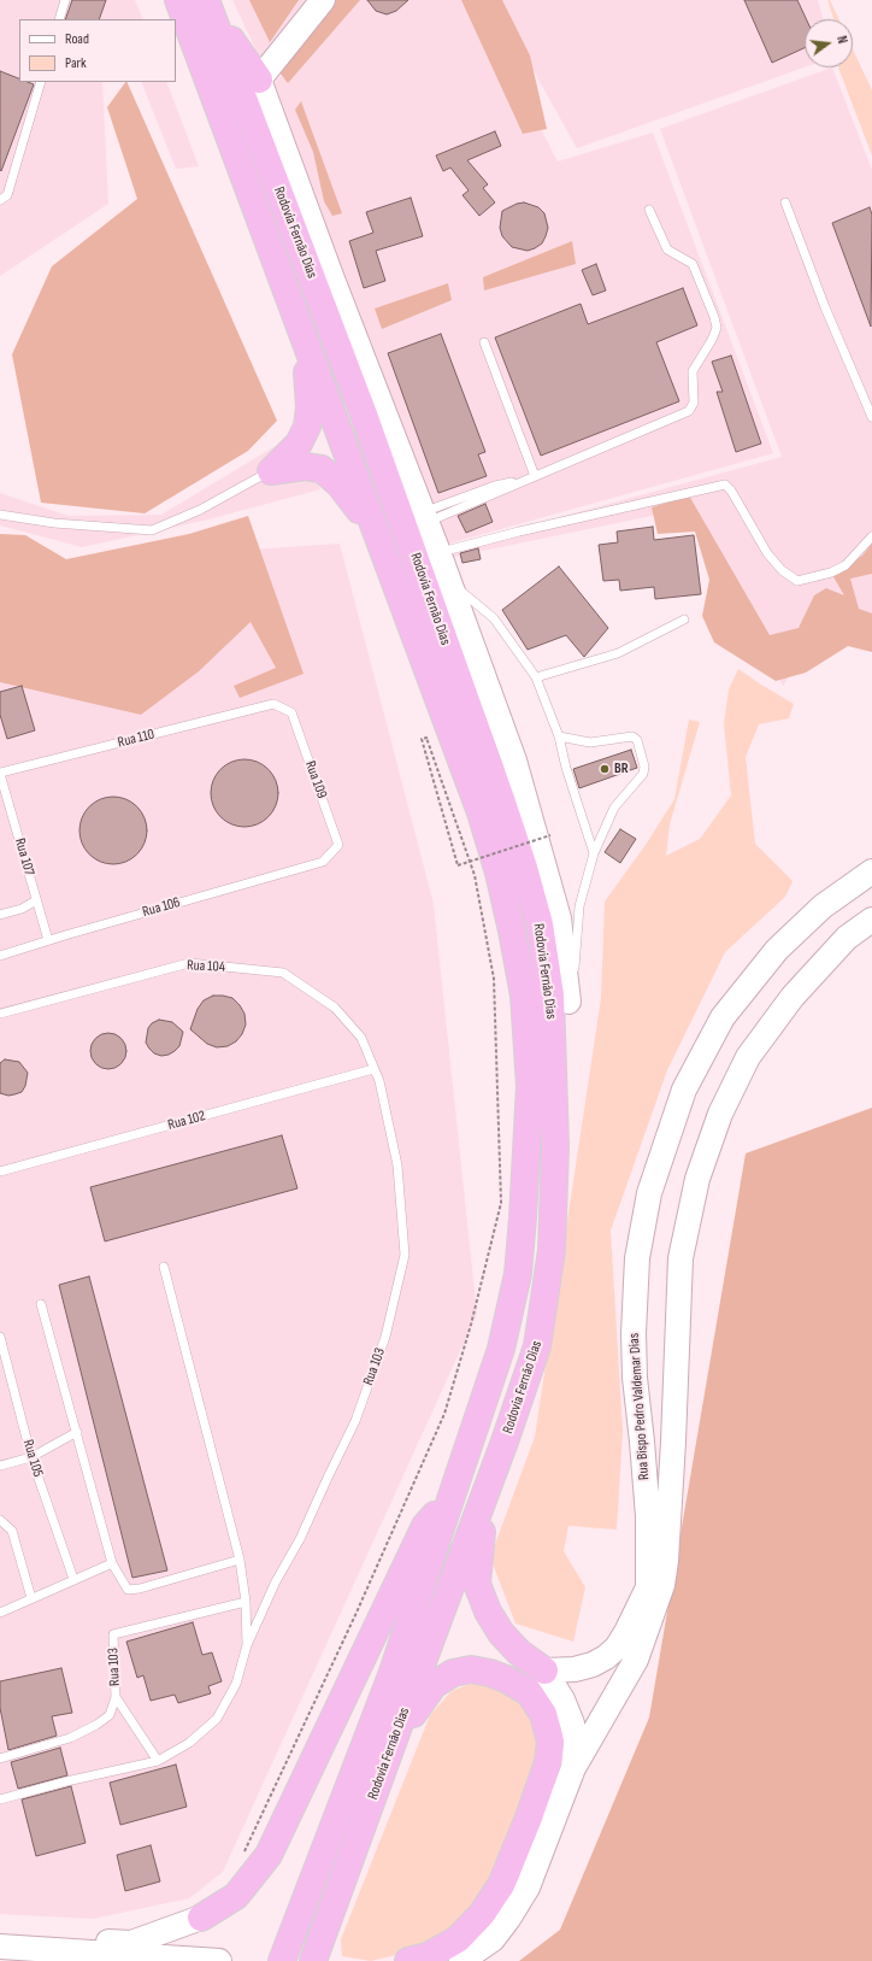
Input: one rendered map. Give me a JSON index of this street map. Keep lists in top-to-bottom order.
{
  "streets": {
    "highway": ["Rodovia Fernão Dias"],
    "main road": ["Rua Bispo Pedro Valdemar Dias"],
    "lane": [
      "Rua 110",
      "Rua 109",
      "Rua 107",
      "Rua 106",
      "Rua 104",
      "Rua 102",
      "Rua 103",
      "Rua 105"
    ]
  },
  "crossings": [
    ["Rua 110", "Rua 109"],
    ["Rua 110", "Rua 107"],
    ["Rua 109", "Rua 106"],
    ["Rua 107", "Rua 106"],
    ["Rua 104", "Rua 102"],
    ["Rua 104", "Rua 103"],
    ["Rua 102", "Rua 103"]
  ],
  "places": ["BR"],
  "legend": ["Road", "Park"],
  "north": "right"
}
